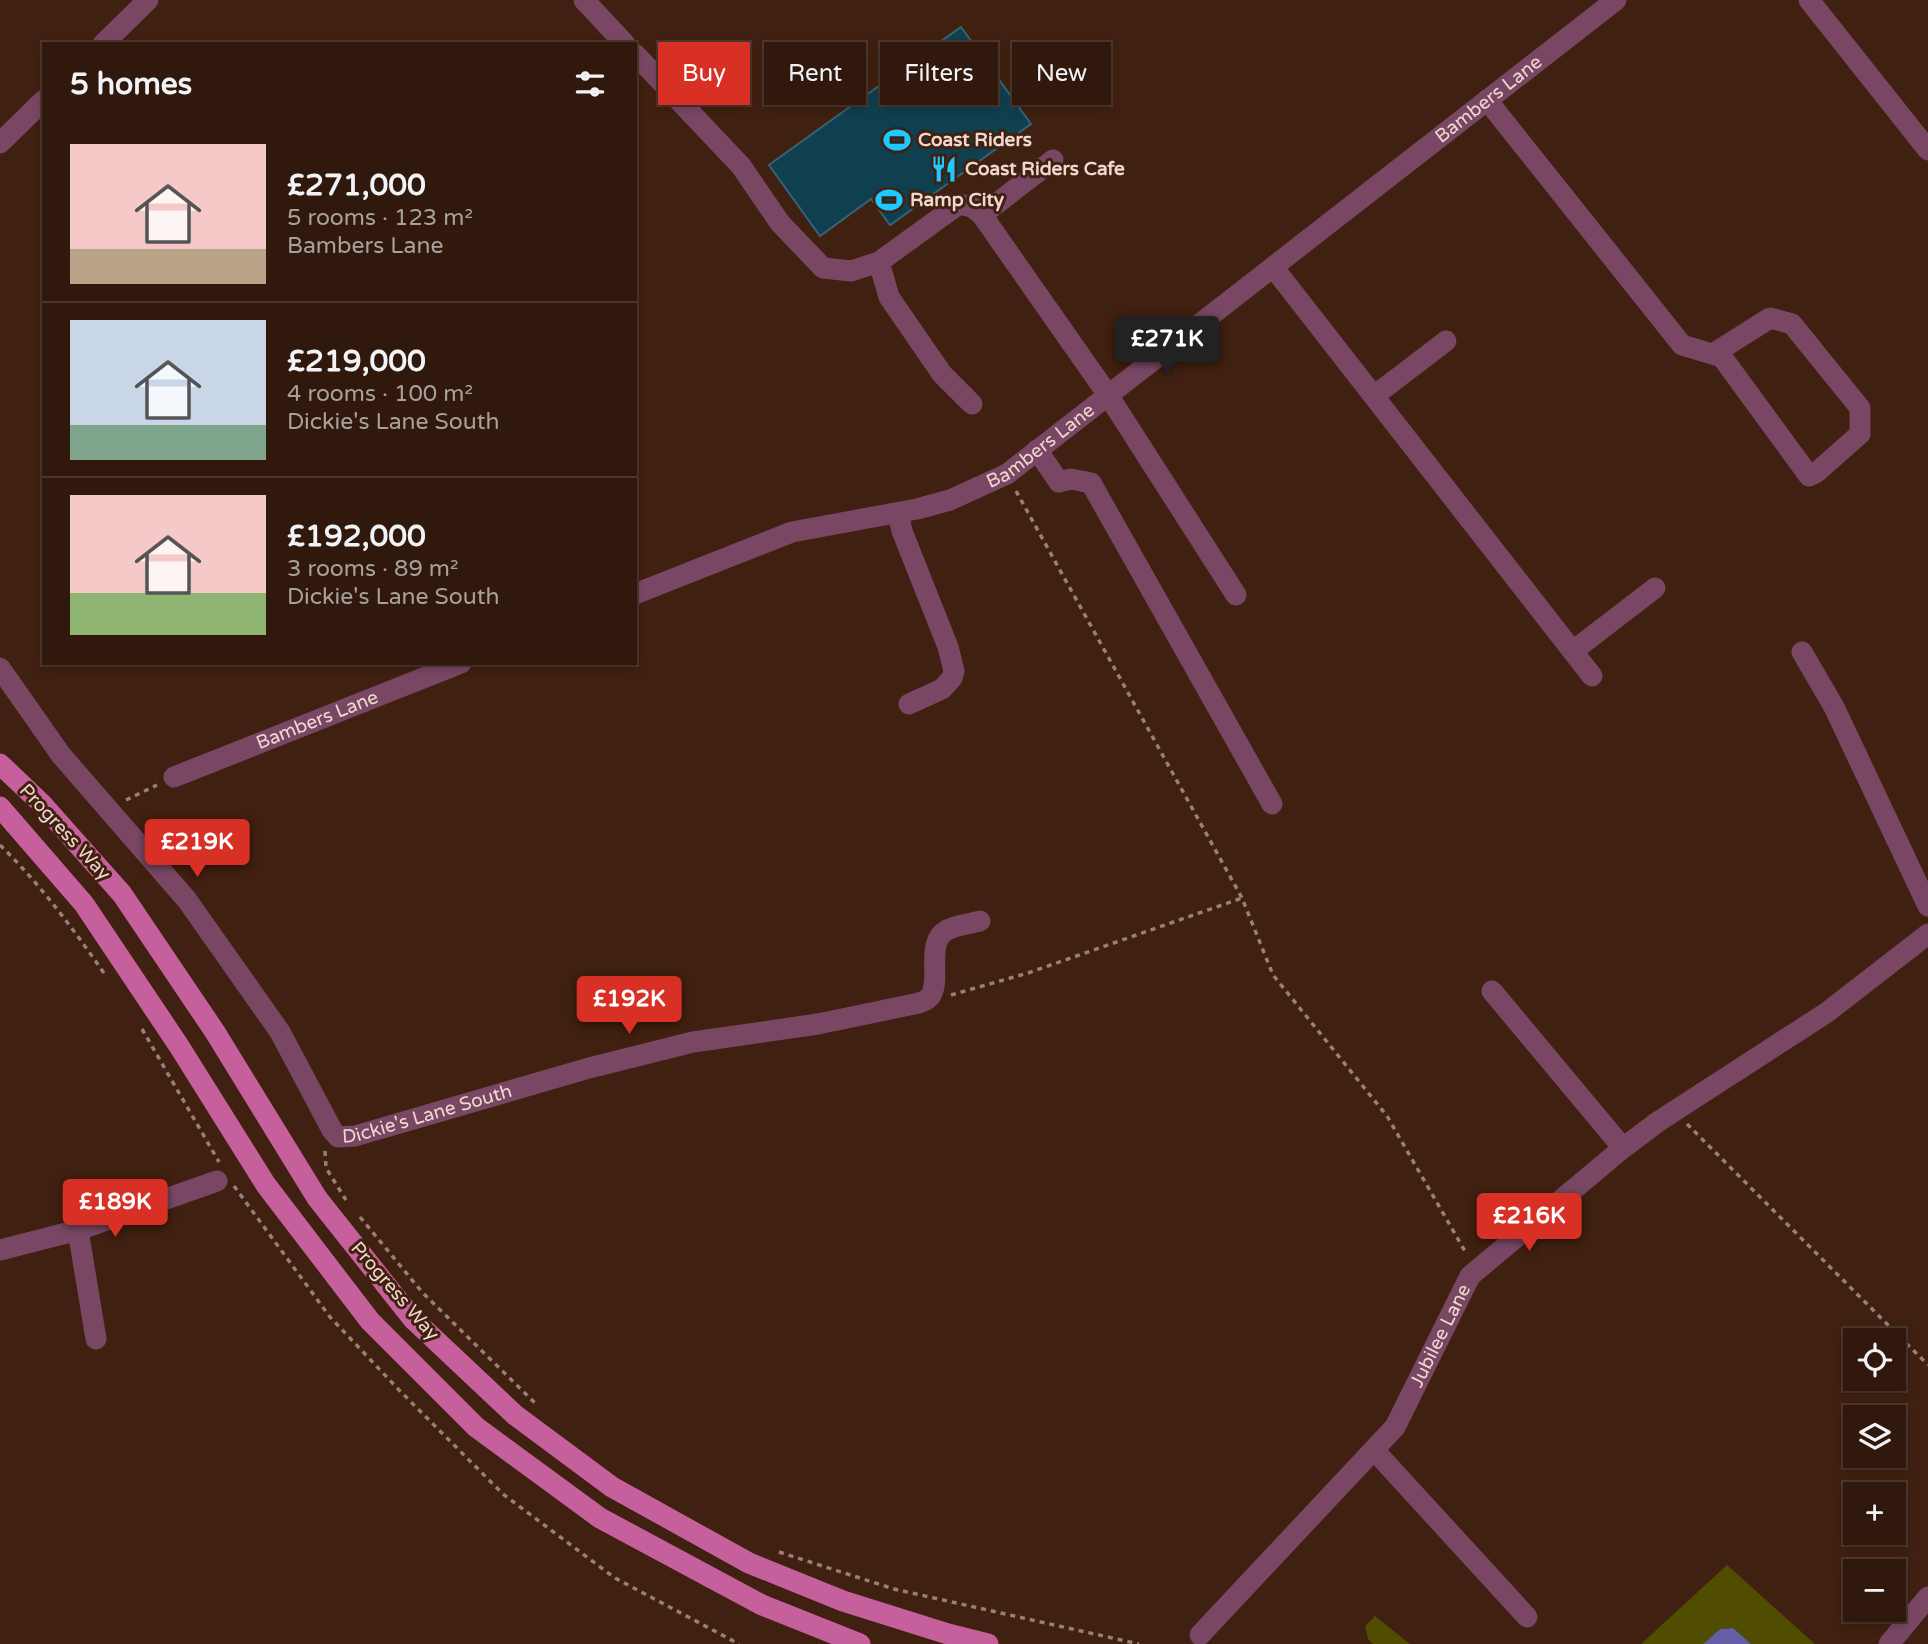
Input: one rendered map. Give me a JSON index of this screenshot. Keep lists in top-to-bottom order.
{
  "streets": {
    "main road": ["Progress Way"],
    "street": ["Bambers Lane", "Dickie's Lane South", "Jubilee Lane"]
  },
  "places": {
    "sports": ["Coast Riders", "Ramp City"],
    "restaurant": ["Coast Riders Cafe"]
  },
  "page": {
    "chip": [
      "Buy",
      "Rent",
      "Filters",
      "New"
    ],
    "heading": "5 homes",
    "list": [
      {
        "name": "£271,000",
        "note": "5 rooms · 123 m² · Bambers Lane"
      },
      {
        "name": "£219,000",
        "note": "4 rooms · 100 m² · Dickie's Lane South"
      },
      {
        "name": "£192,000",
        "note": "3 rooms · 89 m² · Dickie's Lane South"
      }
    ],
    "price": [
      "£271K",
      "£219K",
      "£192K",
      "£189K",
      "£216K"
    ],
    "map_buttons": ["+", "−"]
  }
}
